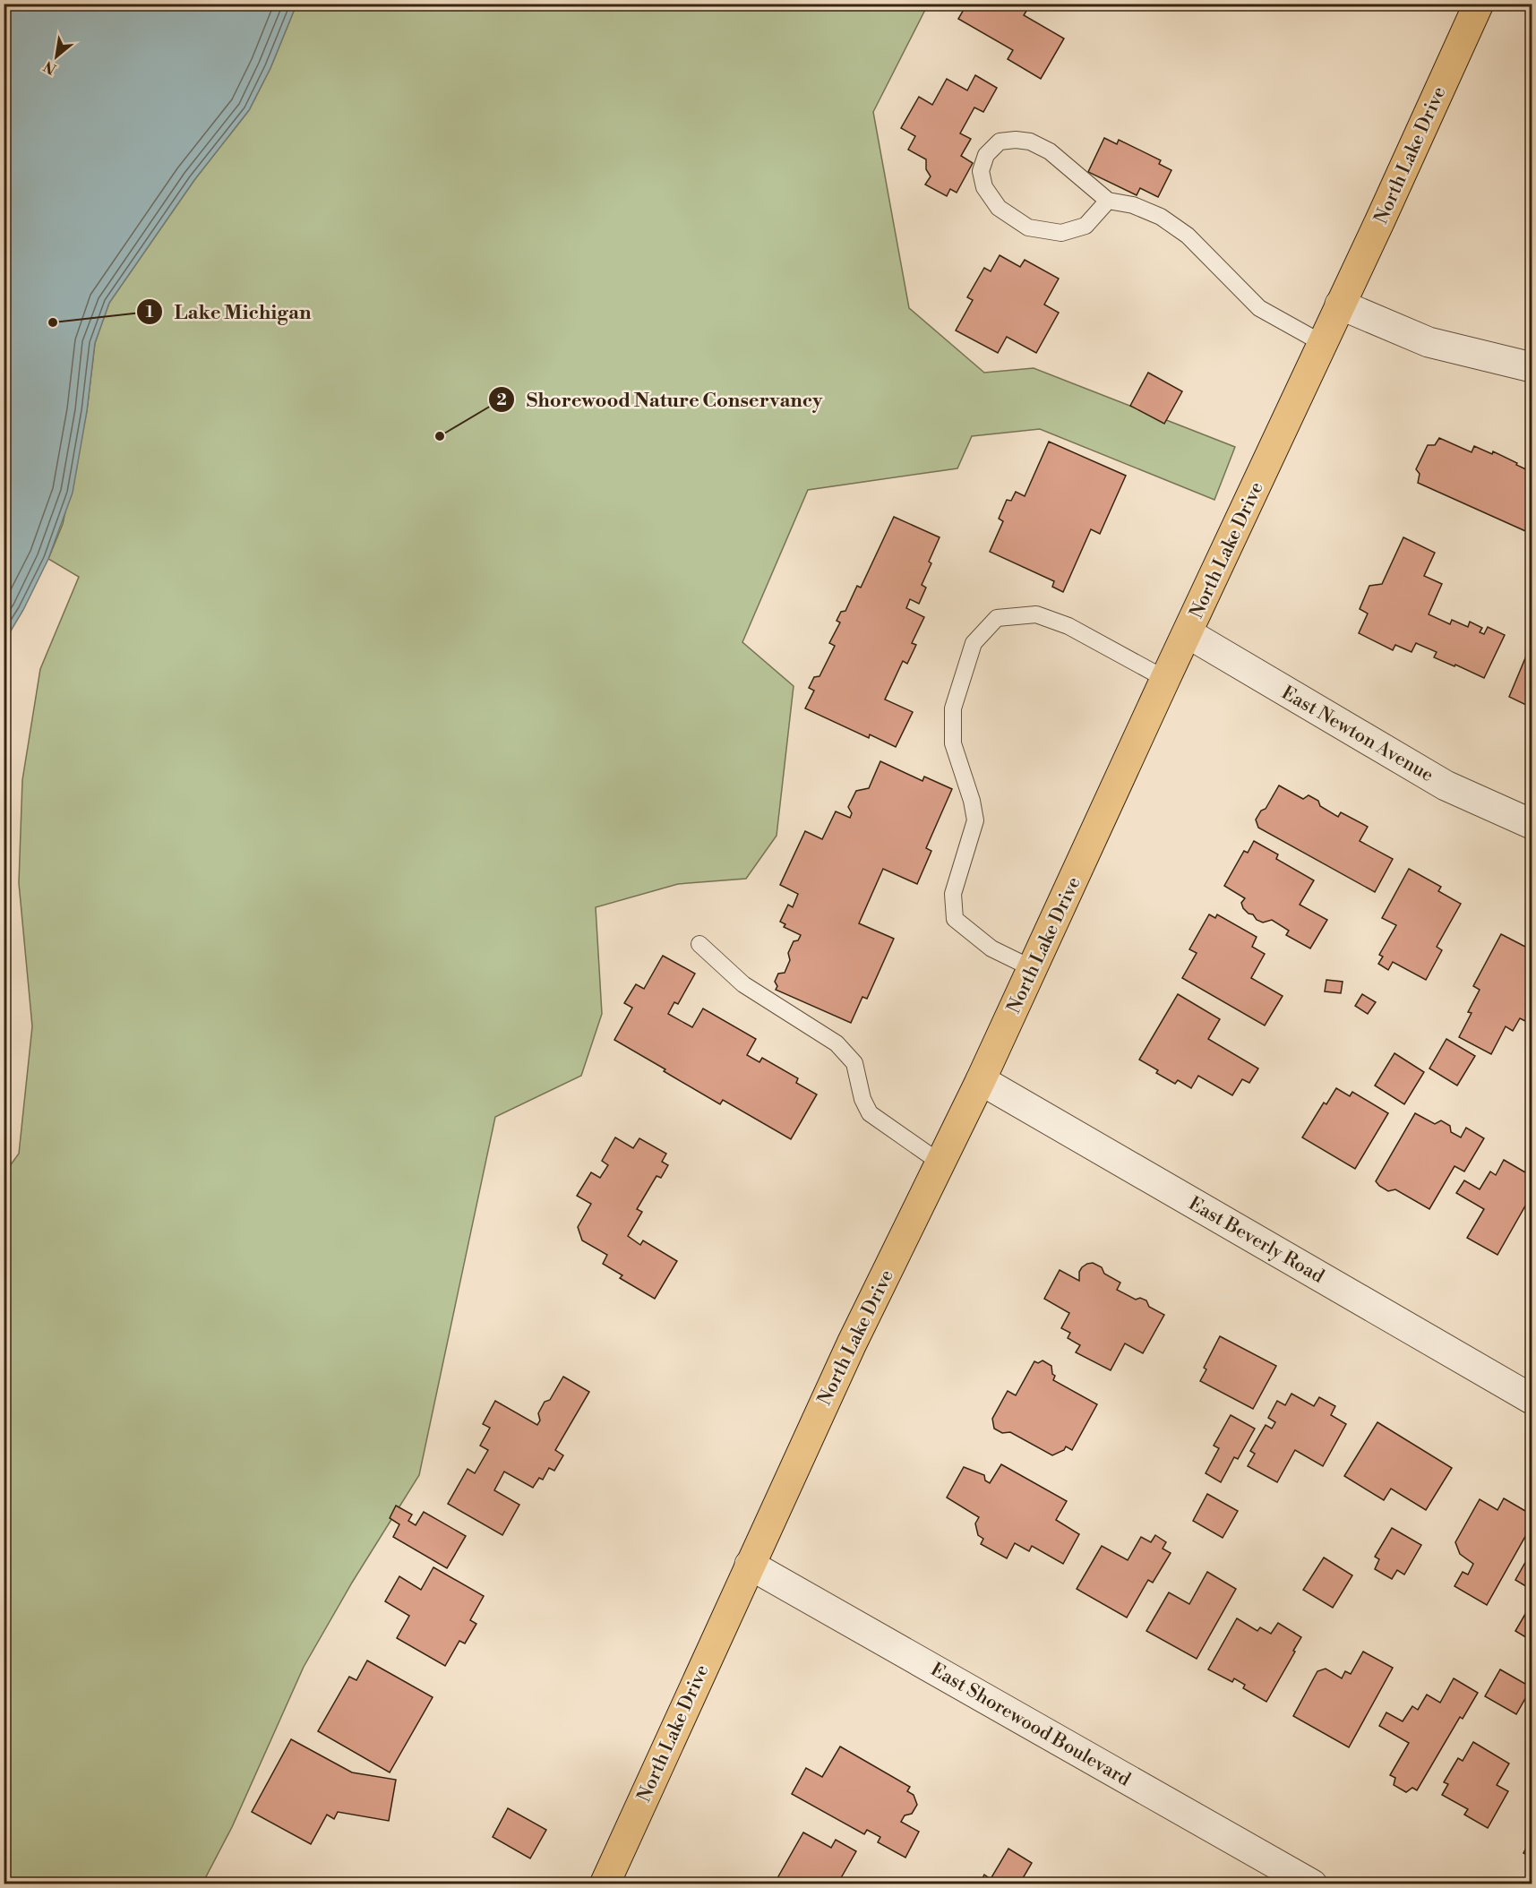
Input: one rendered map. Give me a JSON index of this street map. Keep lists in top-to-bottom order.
{
  "streets": {
    "main road": ["North Lake Drive"],
    "street": ["East Newton Avenue", "East Beverly Road", "East Shorewood Boulevard"]
  },
  "crossings": [
    ["North Lake Drive", "East Newton Avenue"],
    ["North Lake Drive", "East Beverly Road"],
    ["North Lake Drive", "East Shorewood Boulevard"]
  ],
  "places": ["Lake Michigan", "Shorewood Nature Conservancy"],
  "north": "bottom left"
}
